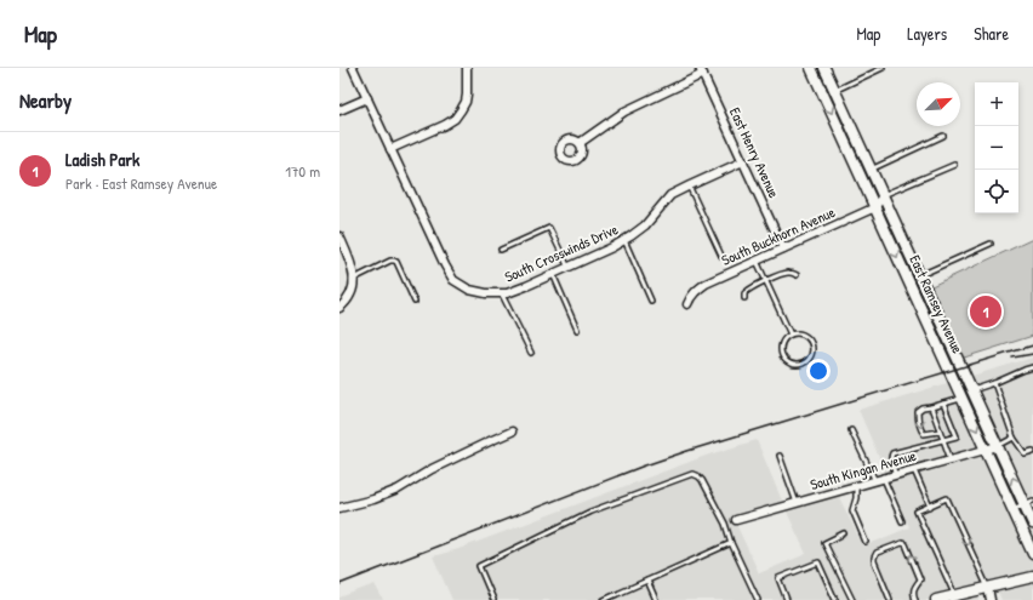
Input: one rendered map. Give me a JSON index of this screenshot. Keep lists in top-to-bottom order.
{
  "streets": {
    "street": [
      "East Henry Avenue",
      "South Buckhorn Avenue",
      "South Crosswinds Drive",
      "East Ramsey Avenue",
      "South Kingan Avenue"
    ]
  },
  "crossings": [
    ["East Henry Avenue", "South Buckhorn Avenue"],
    ["East Henry Avenue", "South Crosswinds Drive"],
    ["South Buckhorn Avenue", "East Ramsey Avenue"],
    ["East Ramsey Avenue", "South Kingan Avenue"]
  ],
  "north": "top right",
  "page": {
    "header": "Map",
    "nav": ["Map", "Layers", "Share"],
    "heading": "Nearby",
    "map_buttons": ["+", "−"],
    "list": [
      {
        "mark": "1",
        "name": "Ladish Park",
        "note": "Park · East Ramsey Avenue",
        "value": "170 m"
      }
    ],
    "pins": "1"
  }
}
